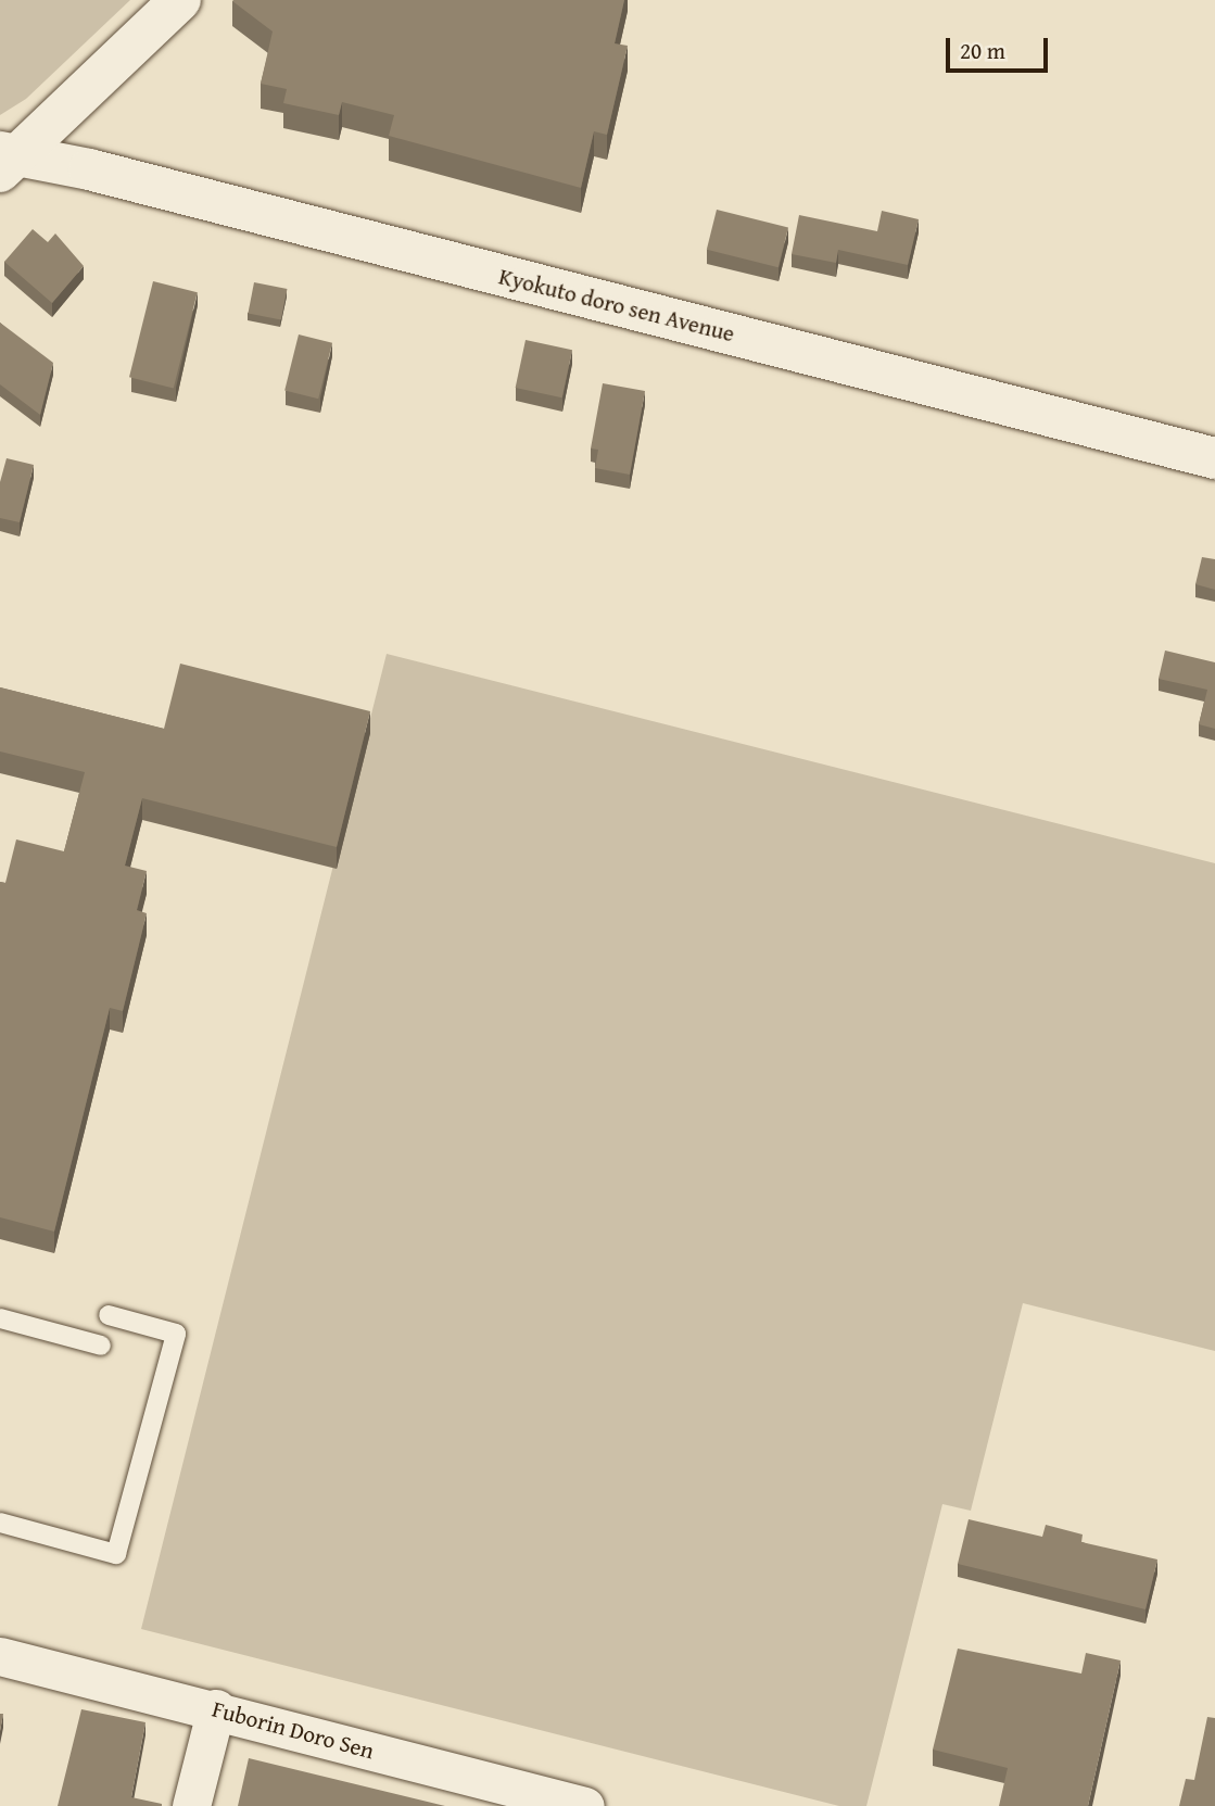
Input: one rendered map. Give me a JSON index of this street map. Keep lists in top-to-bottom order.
{
  "streets": {
    "street": ["Kyokuto doro sen Avenue", "Fuborin Doro Sen"]
  },
  "scale_bar": "20 m"
}
